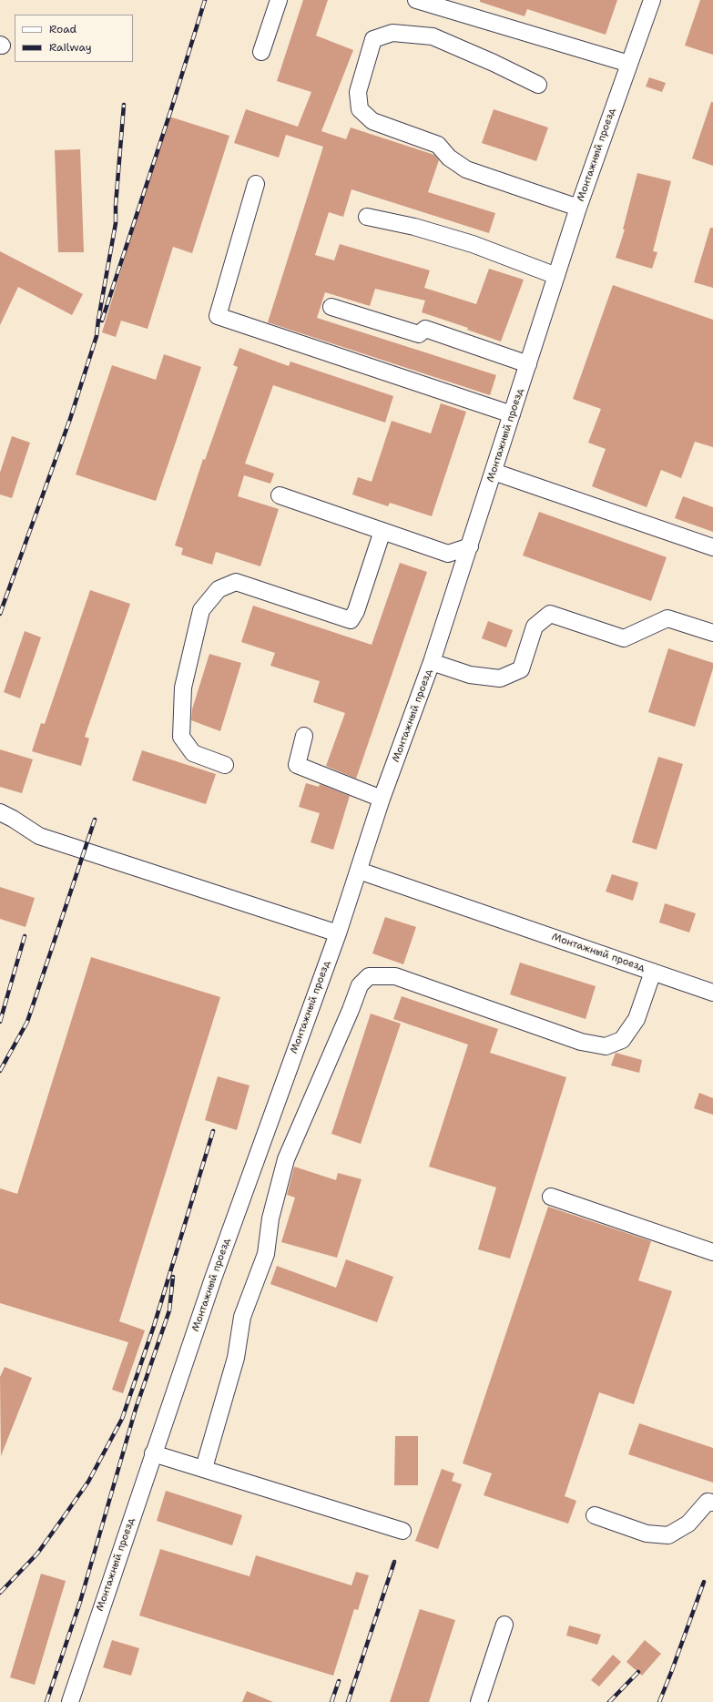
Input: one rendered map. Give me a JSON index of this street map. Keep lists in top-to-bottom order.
{
  "streets": {
    "street": ["Монтажный проезд"]
  },
  "legend": ["Road", "Railway"]
}
